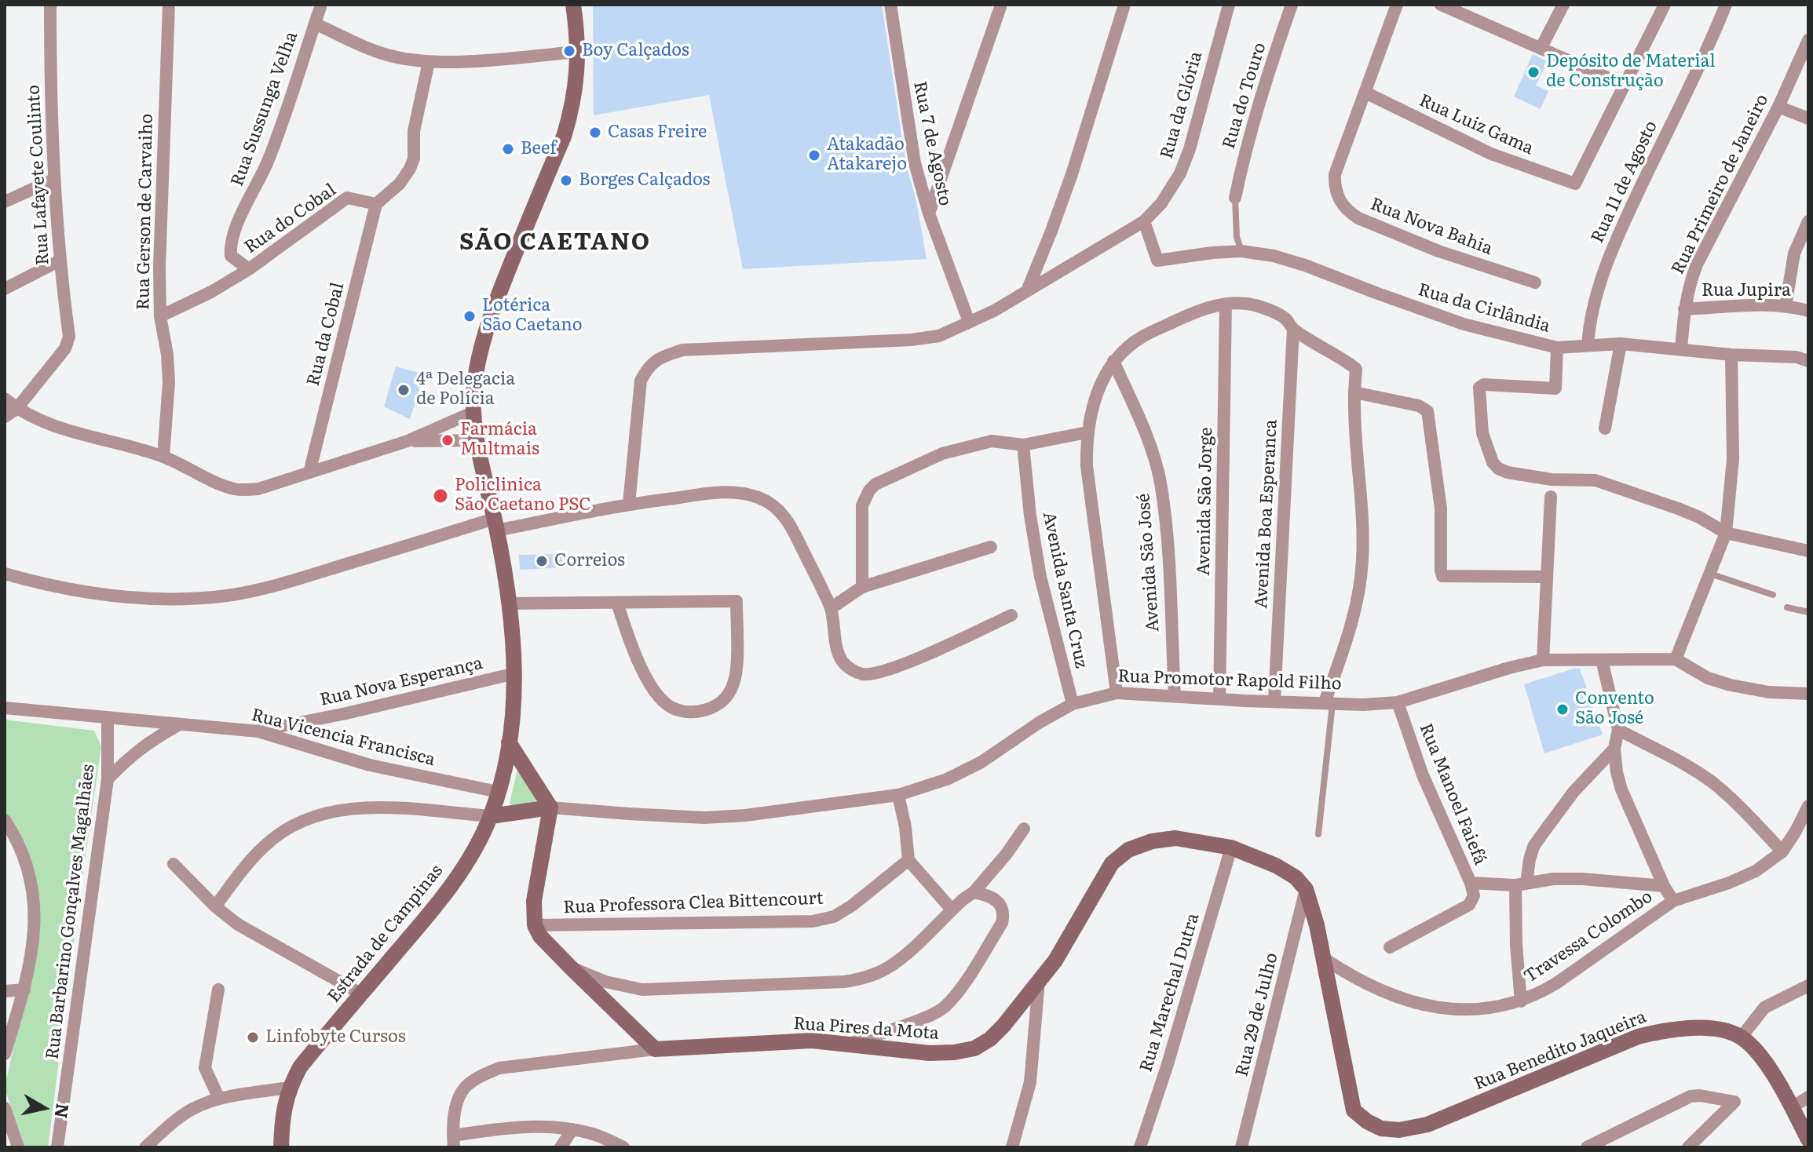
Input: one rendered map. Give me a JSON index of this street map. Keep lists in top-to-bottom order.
{
  "streets": {
    "street": [
      "Rua do Touro",
      "Rua da Glória",
      "Rua Sussunga Velha",
      "Rua Luiz Gama",
      "Rua 7 de Agosto",
      "Rua Lafayete Coulinto",
      "Rua 11 de Agosto",
      "Rua Primeiro de Janeiro",
      "Rua Gerson de Carvaiho",
      "Rua do Cobal",
      "Rua Nova Bahia",
      "Rua Jupira",
      "Rua da Cirlândia",
      "Rua da Cobal",
      "Avenida São Jorge",
      "Avenida Boa Esperanca",
      "Avenida São José",
      "Avenida Santa Cruz",
      "Rua Promotor Rapold Filho",
      "Rua Nova Esperança",
      "Rua Vicencia Francisca",
      "Rua Manoel Faiefá",
      "Rua Professora Clea Bittencourt",
      "Rua Barbarino Gonçalves Magalhães",
      "Estrada de Campinas",
      "Travessa Colombo",
      "Rua Marechal Dutra",
      "Rua 29 de Julho",
      "Rua Pires da Mota",
      "Rua Benedito Jaqueira"
    ]
  },
  "crossings": [
    ["Rua da Glória", "Rua 7 de Agosto"],
    ["Rua da Glória", "Rua da Cirlândia"],
    ["Rua Sussunga Velha", "Rua do Cobal"],
    ["Rua Sussunga Velha", "Estrada de Campinas"],
    ["Rua Luiz Gama", "Rua Nova Bahia"],
    ["Rua 11 de Agosto", "Rua da Cirlândia"],
    ["Rua Primeiro de Janeiro", "Rua Jupira"],
    ["Rua Primeiro de Janeiro", "Rua da Cirlândia"],
    ["Rua Gerson de Carvaiho", "Rua do Cobal"],
    ["Rua do Cobal", "Rua da Cobal"],
    ["Avenida São Jorge", "Rua Promotor Rapold Filho"],
    ["Avenida Boa Esperanca", "Rua Promotor Rapold Filho"],
    ["Avenida São José", "Rua Promotor Rapold Filho"],
    ["Avenida Santa Cruz", "Rua Promotor Rapold Filho"],
    ["Rua Promotor Rapold Filho", "Rua Manoel Faiefá"],
    ["Rua Promotor Rapold Filho", "Estrada de Campinas"],
    ["Rua Nova Esperança", "Rua Vicencia Francisca"],
    ["Rua Nova Esperança", "Estrada de Campinas"],
    ["Rua Vicencia Francisca", "Rua Barbarino Gonçalves Magalhães"],
    ["Rua Vicencia Francisca", "Estrada de Campinas"],
    ["Travessa Colombo", "Rua Benedito Jaqueira"],
    ["Rua Marechal Dutra", "Rua Pires da Mota"],
    ["Rua 29 de Julho", "Rua Pires da Mota"]
  ],
  "districts": ["SÃO CAETANO"],
  "places": [
    "Boy Calçados",
    "Depósito de Material de Construção",
    "Casas Freire",
    "Beef",
    "Atakadão Atakarejo",
    "Borges Calçados",
    "Lotérica São Caetano",
    "4ª Delegacia de Polícia",
    "Farmácia Multmais",
    "Policlinica São Caetano PSC",
    "Correios",
    "Convento São José",
    "Linfobyte Cursos"
  ],
  "north": "right"
}
